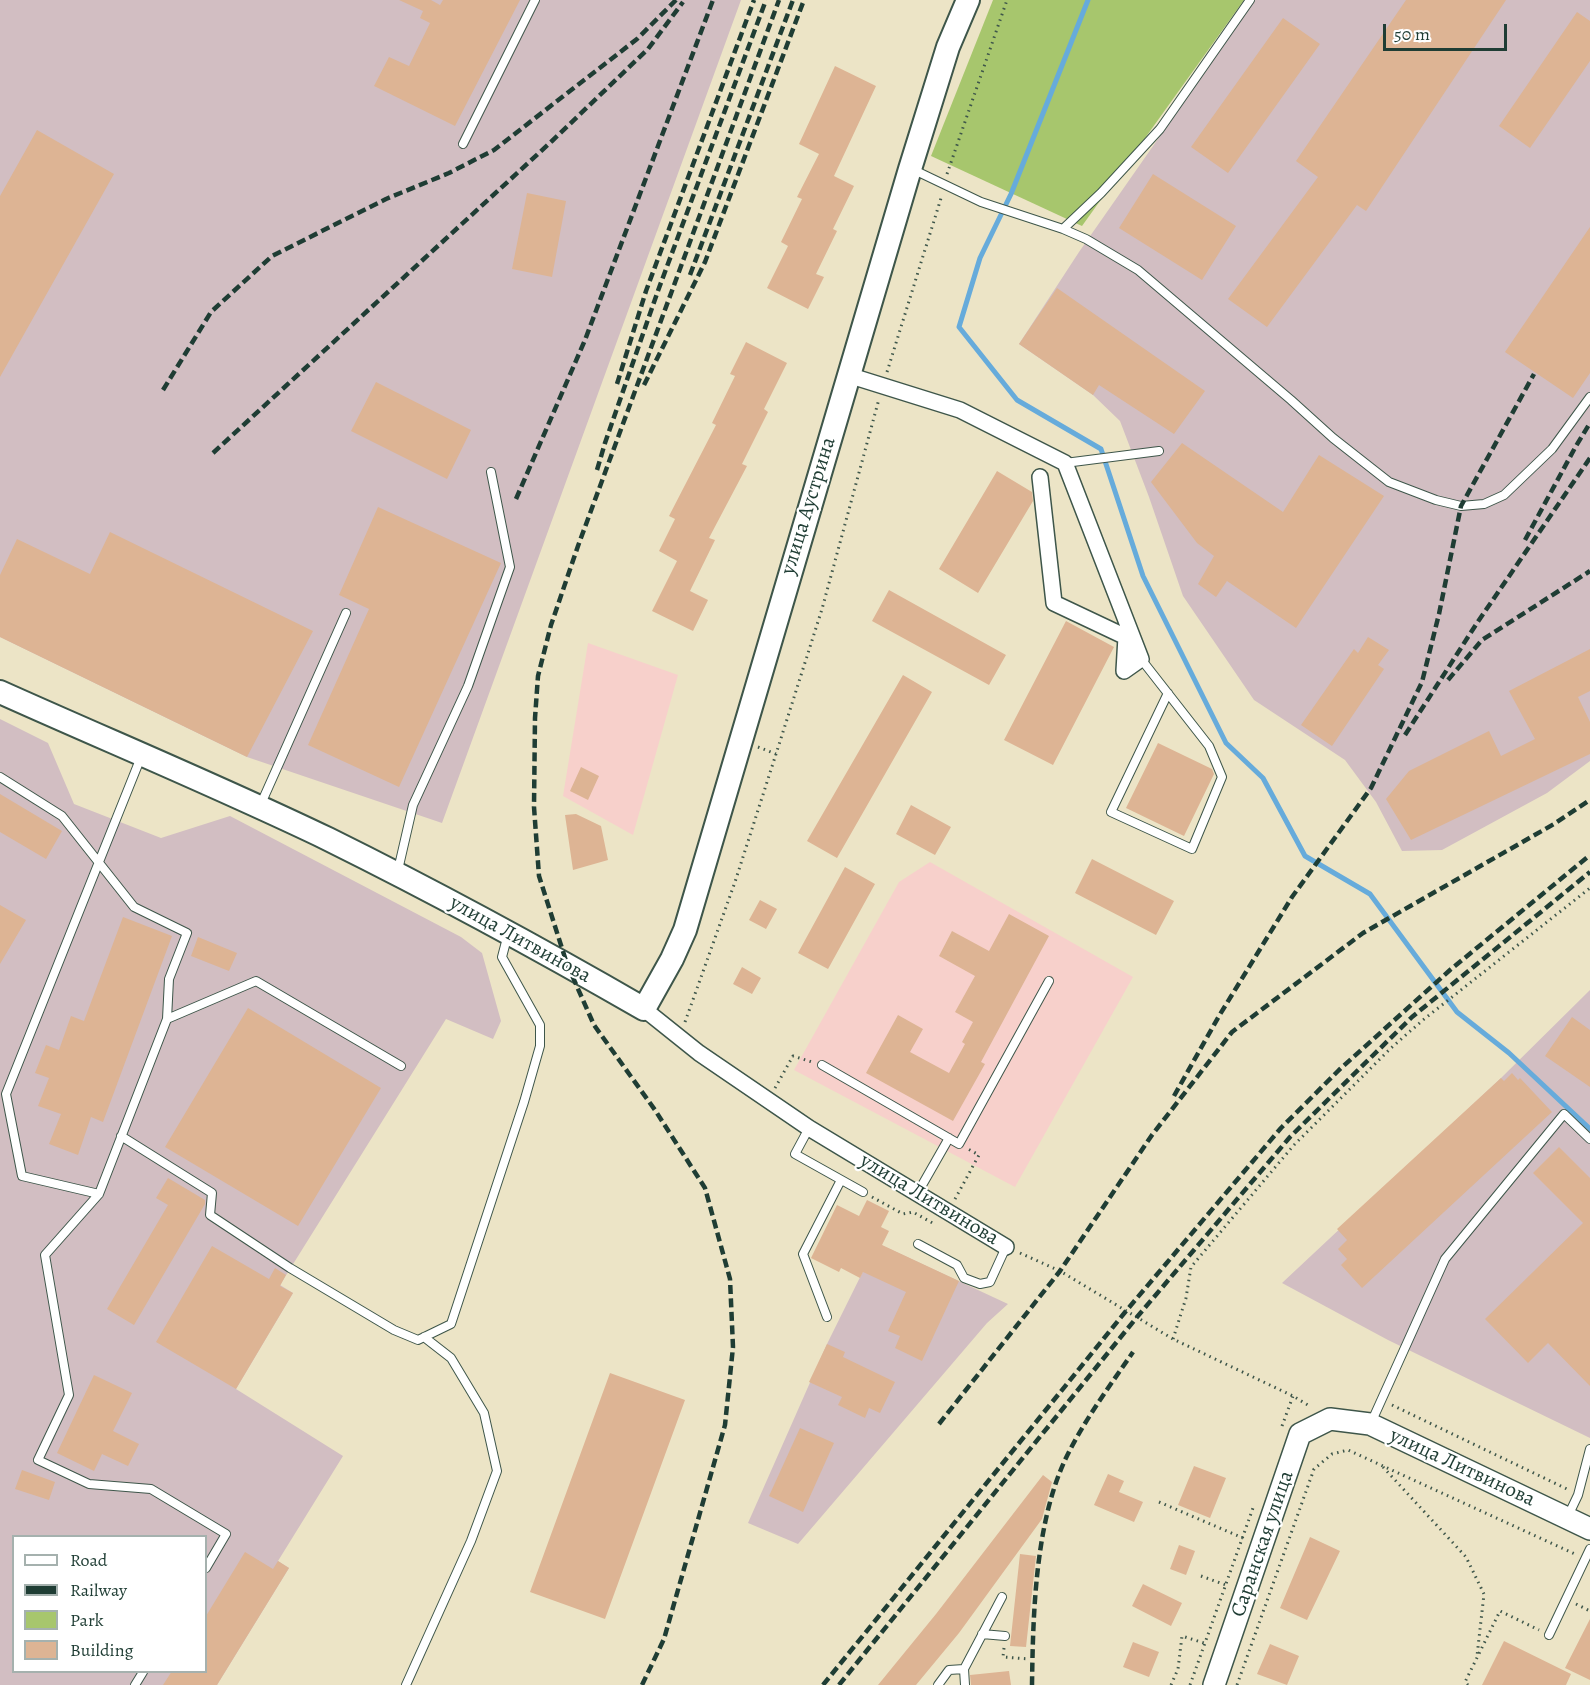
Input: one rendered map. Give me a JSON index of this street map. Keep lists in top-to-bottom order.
{
  "streets": {
    "main road": ["улица Аустрина", "улица Литвинова", "Саранская улица"]
  },
  "crossings": [
    ["улица Аустрина", "улица Литвинова"],
    ["улица Литвинова", "Саранская улица"]
  ],
  "legend": [
    "Road",
    "Railway",
    "Park",
    "Building"
  ],
  "scale_bar": "50 m"
}
